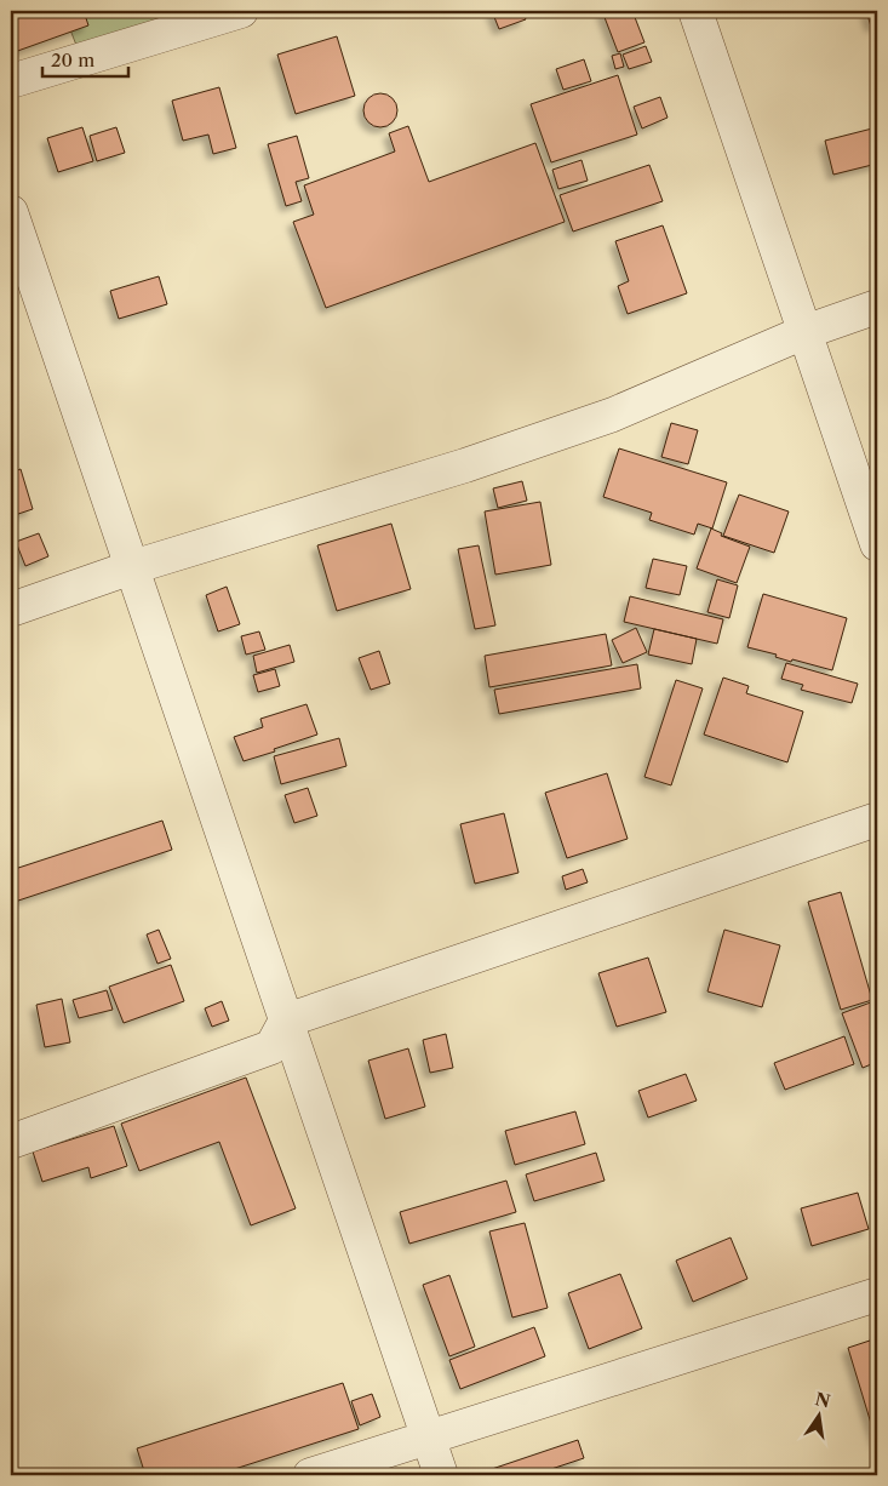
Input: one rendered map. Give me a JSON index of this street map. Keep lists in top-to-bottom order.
{
  "scale_bar": "20 m",
  "north": "top"
}
